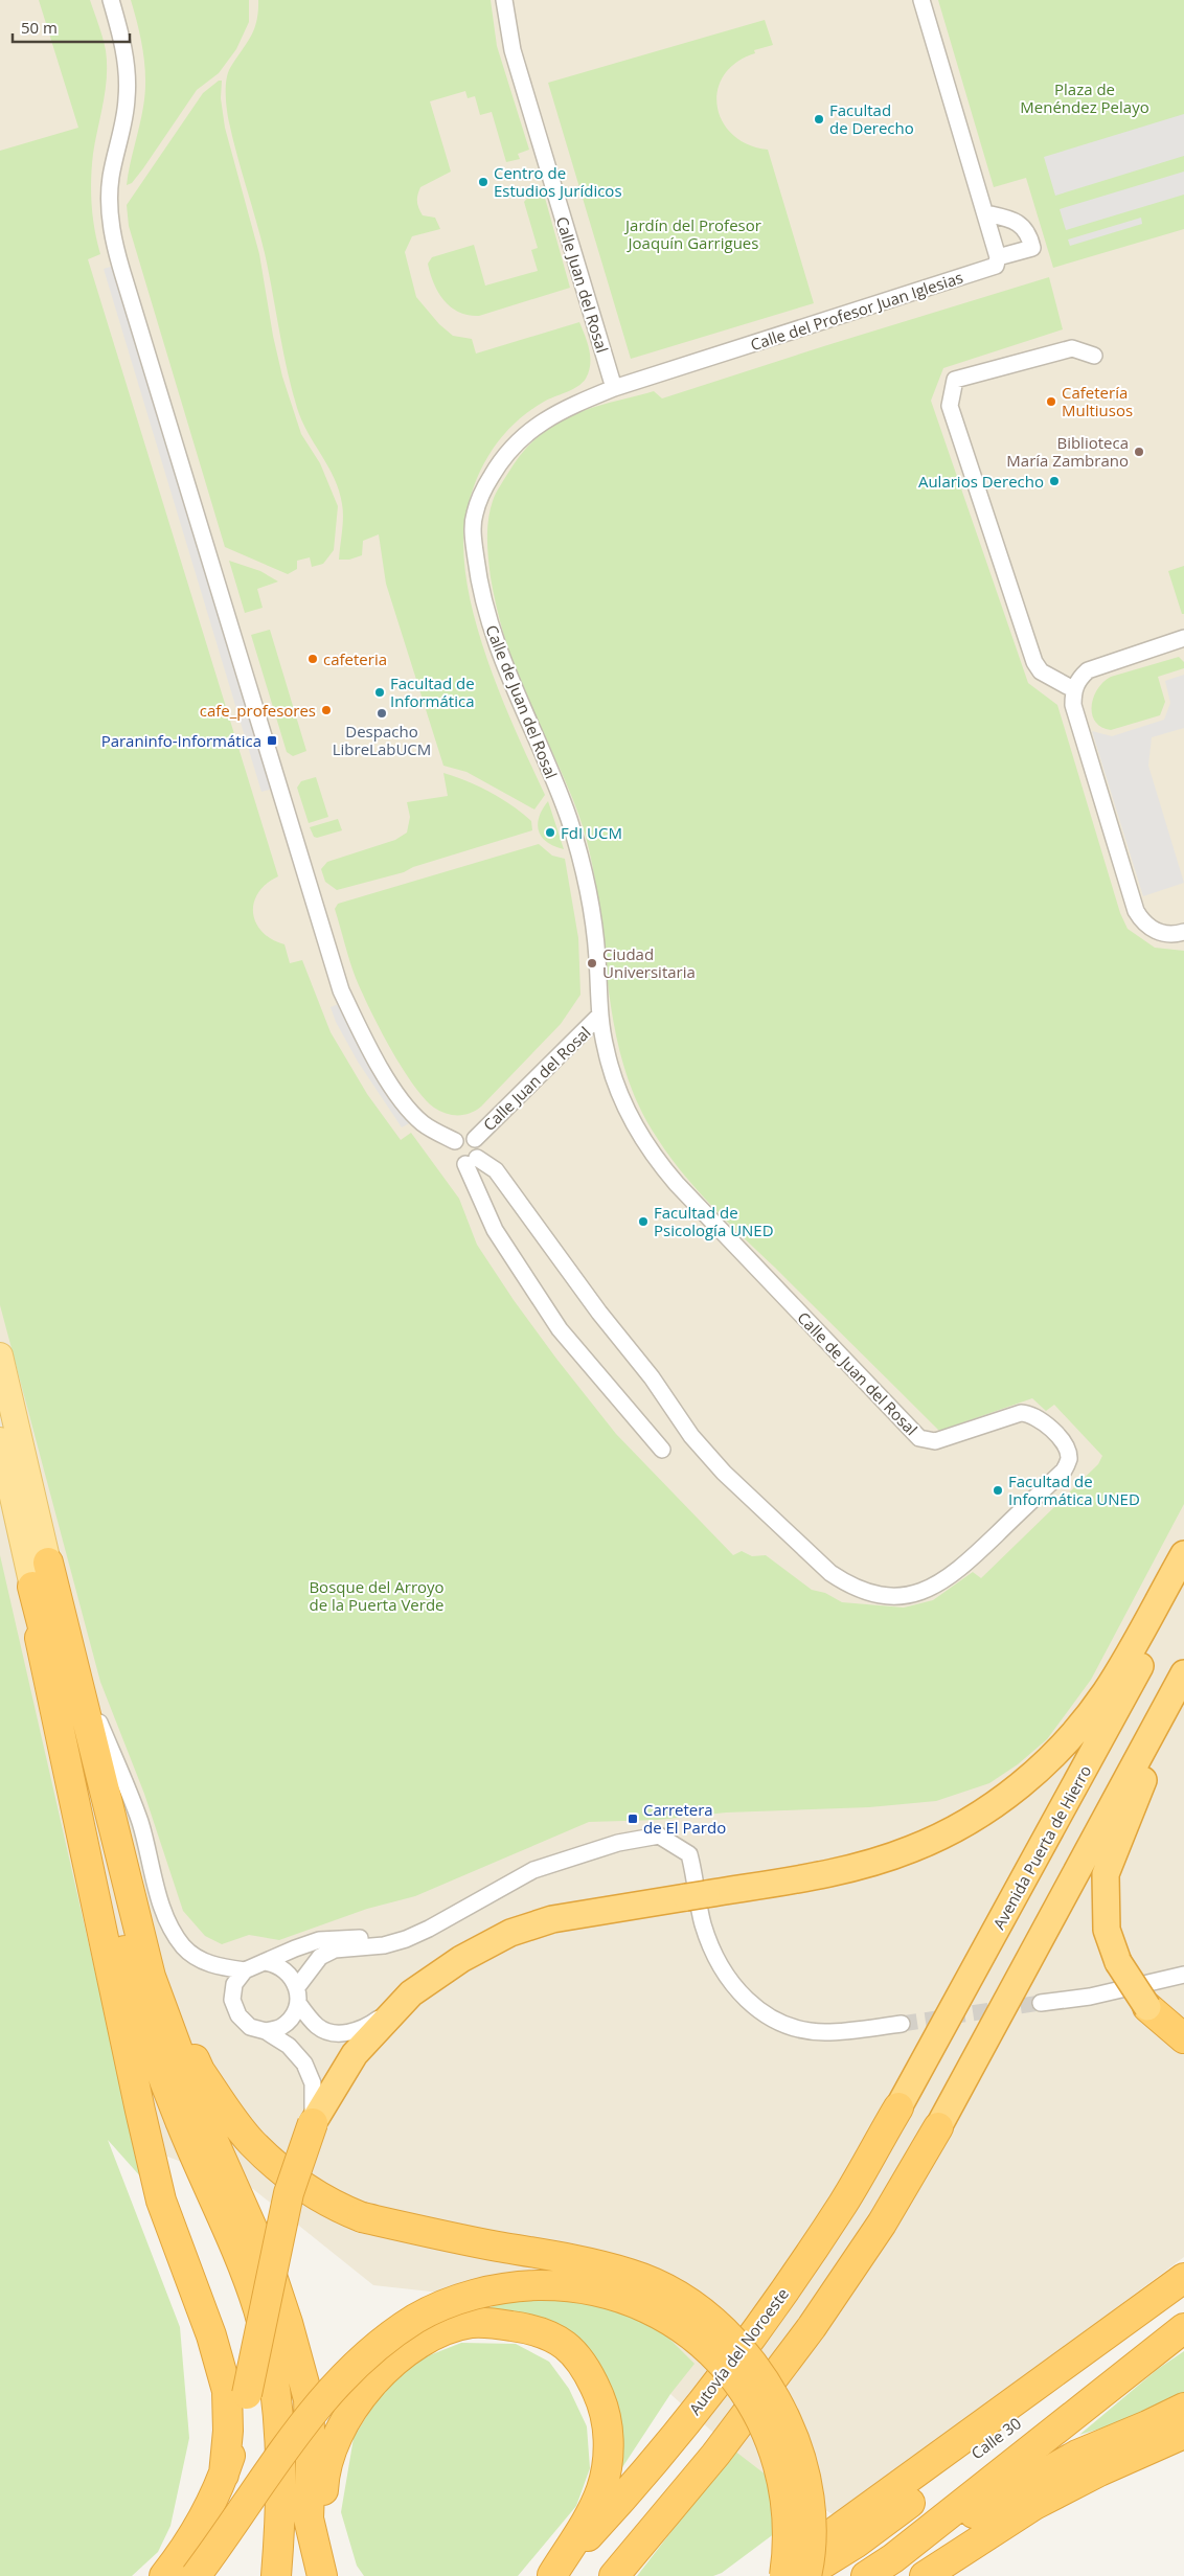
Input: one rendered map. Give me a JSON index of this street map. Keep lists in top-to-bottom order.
{
  "streets": {
    "highway": ["Avenida Puerta de Hierro", "Autovía del Noroeste", "Calle 30"],
    "street": ["Calle Juan del Rosal", "Calle del Profesor Juan Iglesias", "Calle de Juan del Rosal"]
  },
  "crossings": [
    ["Calle Juan del Rosal", "Calle del Profesor Juan Iglesias"],
    ["Calle Juan del Rosal", "Calle de Juan del Rosal"],
    ["Calle del Profesor Juan Iglesias", "Calle de Juan del Rosal"],
    ["Avenida Puerta de Hierro", "Autovía del Noroeste"]
  ],
  "parks": ["Plaza de Menéndez Pelayo", "Jardín del Profesor Joaquín Garrigues", "Bosque del Arroyo de la Puerta Verde"],
  "places": {
    "other": [
      "Facultad de Derecho",
      "Centro de Estudios Jurídicos",
      "Cafetería Multiusos",
      "Biblioteca María Zambrano",
      "Aularios Derecho",
      "cafeteria",
      "Facultad de Informática",
      "cafe_profesores",
      "Despacho LibreLabUCM",
      "FdI UCM",
      "Ciudad Universitaria",
      "Facultad de Psicología UNED",
      "Facultad de Informática UNED"
    ],
    "transit": ["Paraninfo-Informática", "Carretera de El Pardo"]
  },
  "scale_bar": "50 m"
}
